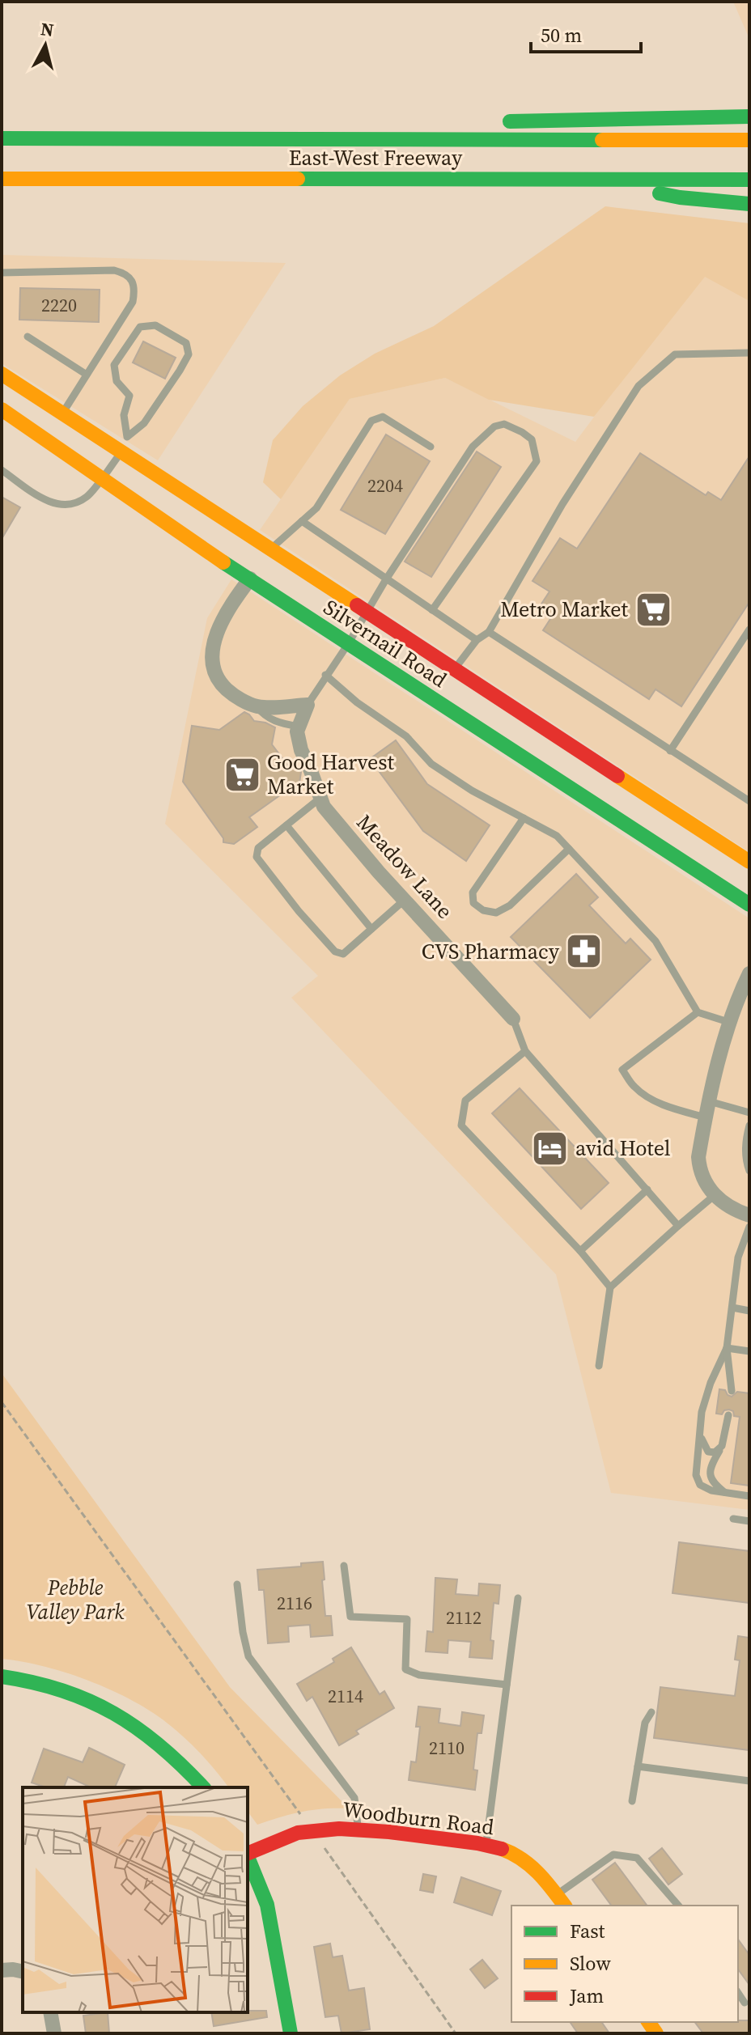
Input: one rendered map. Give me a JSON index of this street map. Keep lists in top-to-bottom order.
{
  "streets": {
    "main road": ["East-West Freeway", "Silvernail Road", "Woodburn Road"],
    "street": ["Meadow Lane"]
  },
  "parks": ["Pebble Valley Park"],
  "places": {
    "supermarket": ["Metro Market", "Good Harvest Market"],
    "pharmacy": ["CVS Pharmacy"],
    "hotel": ["avid Hotel"]
  },
  "house_numbers": [
    "2220",
    "2204",
    "2116",
    "2112",
    "2114",
    "2110"
  ],
  "legend": ["Fast", "Slow", "Jam"],
  "scale_bar": "50 m",
  "north": "top"
}
